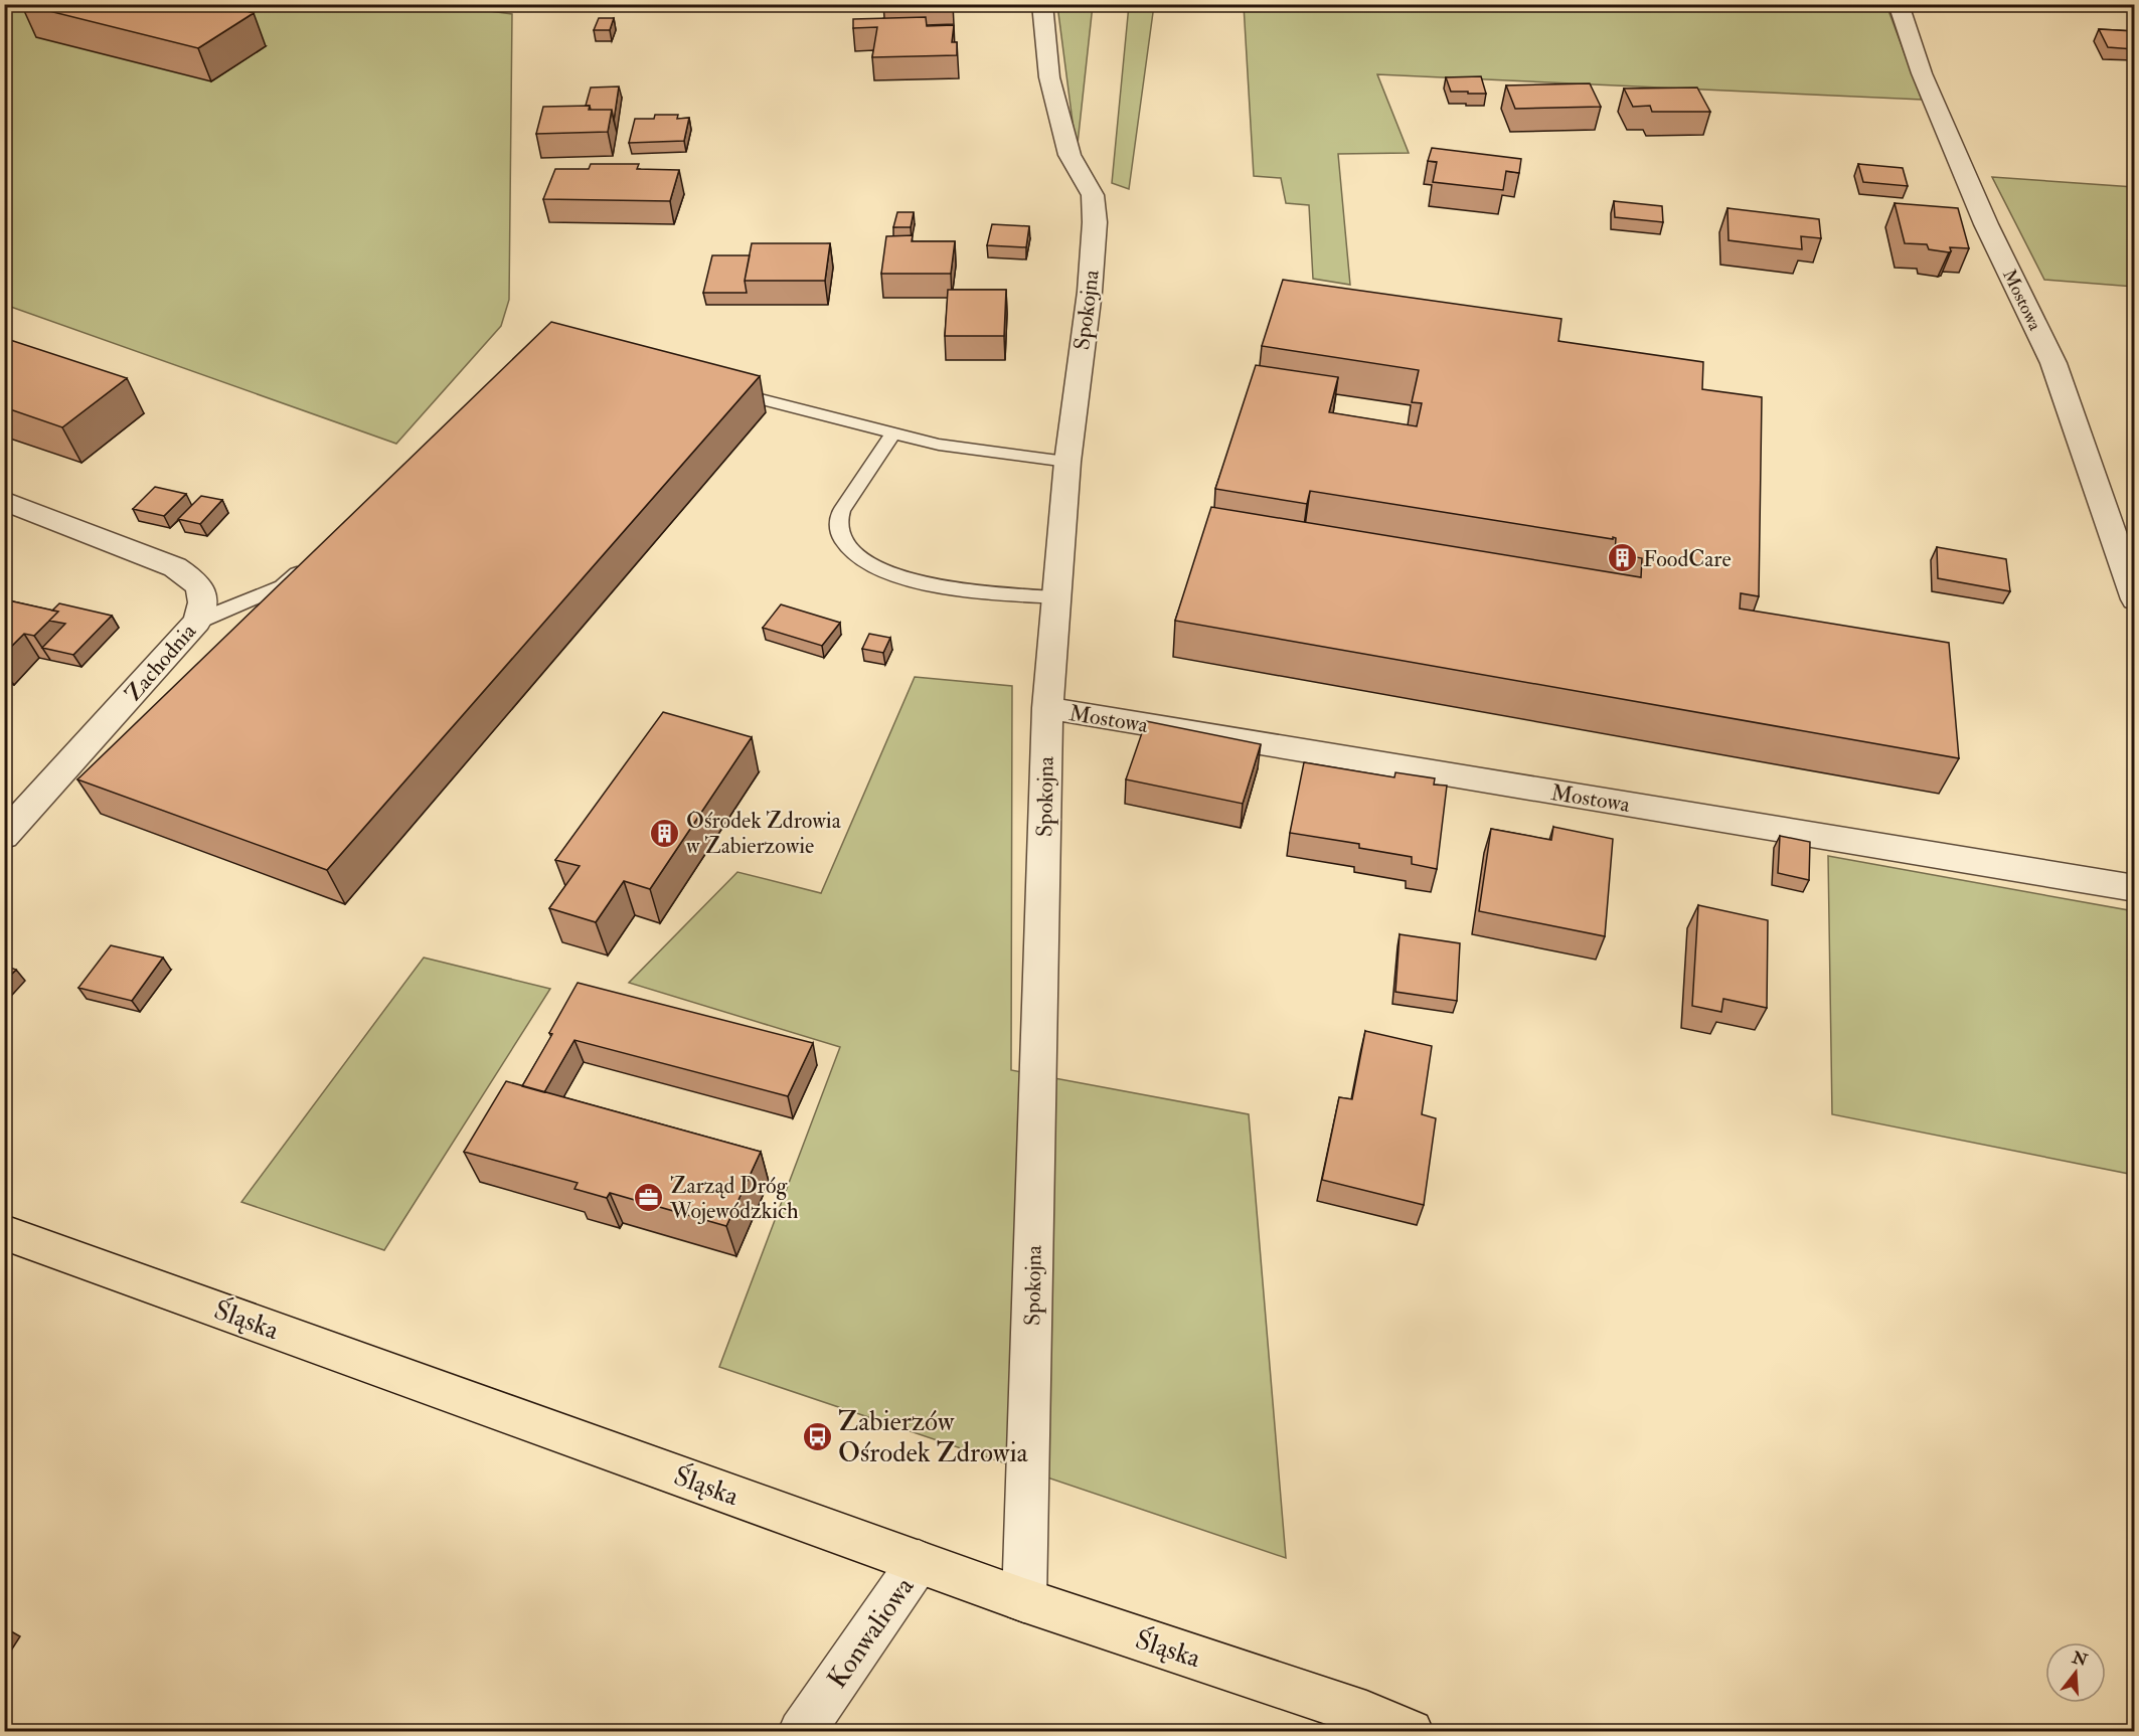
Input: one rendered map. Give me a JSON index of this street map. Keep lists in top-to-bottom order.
{
  "streets": {
    "main road": ["Śląska"],
    "street": [
      "Mostowa",
      "Spokojna",
      "Zachodnia",
      "Konwaliowa"
    ]
  },
  "crossings": [
    ["Mostowa", "Spokojna"],
    ["Spokojna", "Śląska"],
    ["Śląska", "Konwaliowa"]
  ],
  "places": {
    "building": ["FoodCare", "Ośrodek Zdrowia w Zabierzowie"],
    "office": ["Zarząd Dróg Wojewódzkich"],
    "bus stop": ["Zabierzów Ośrodek Zdrowia"]
  },
  "north": "top"
}
